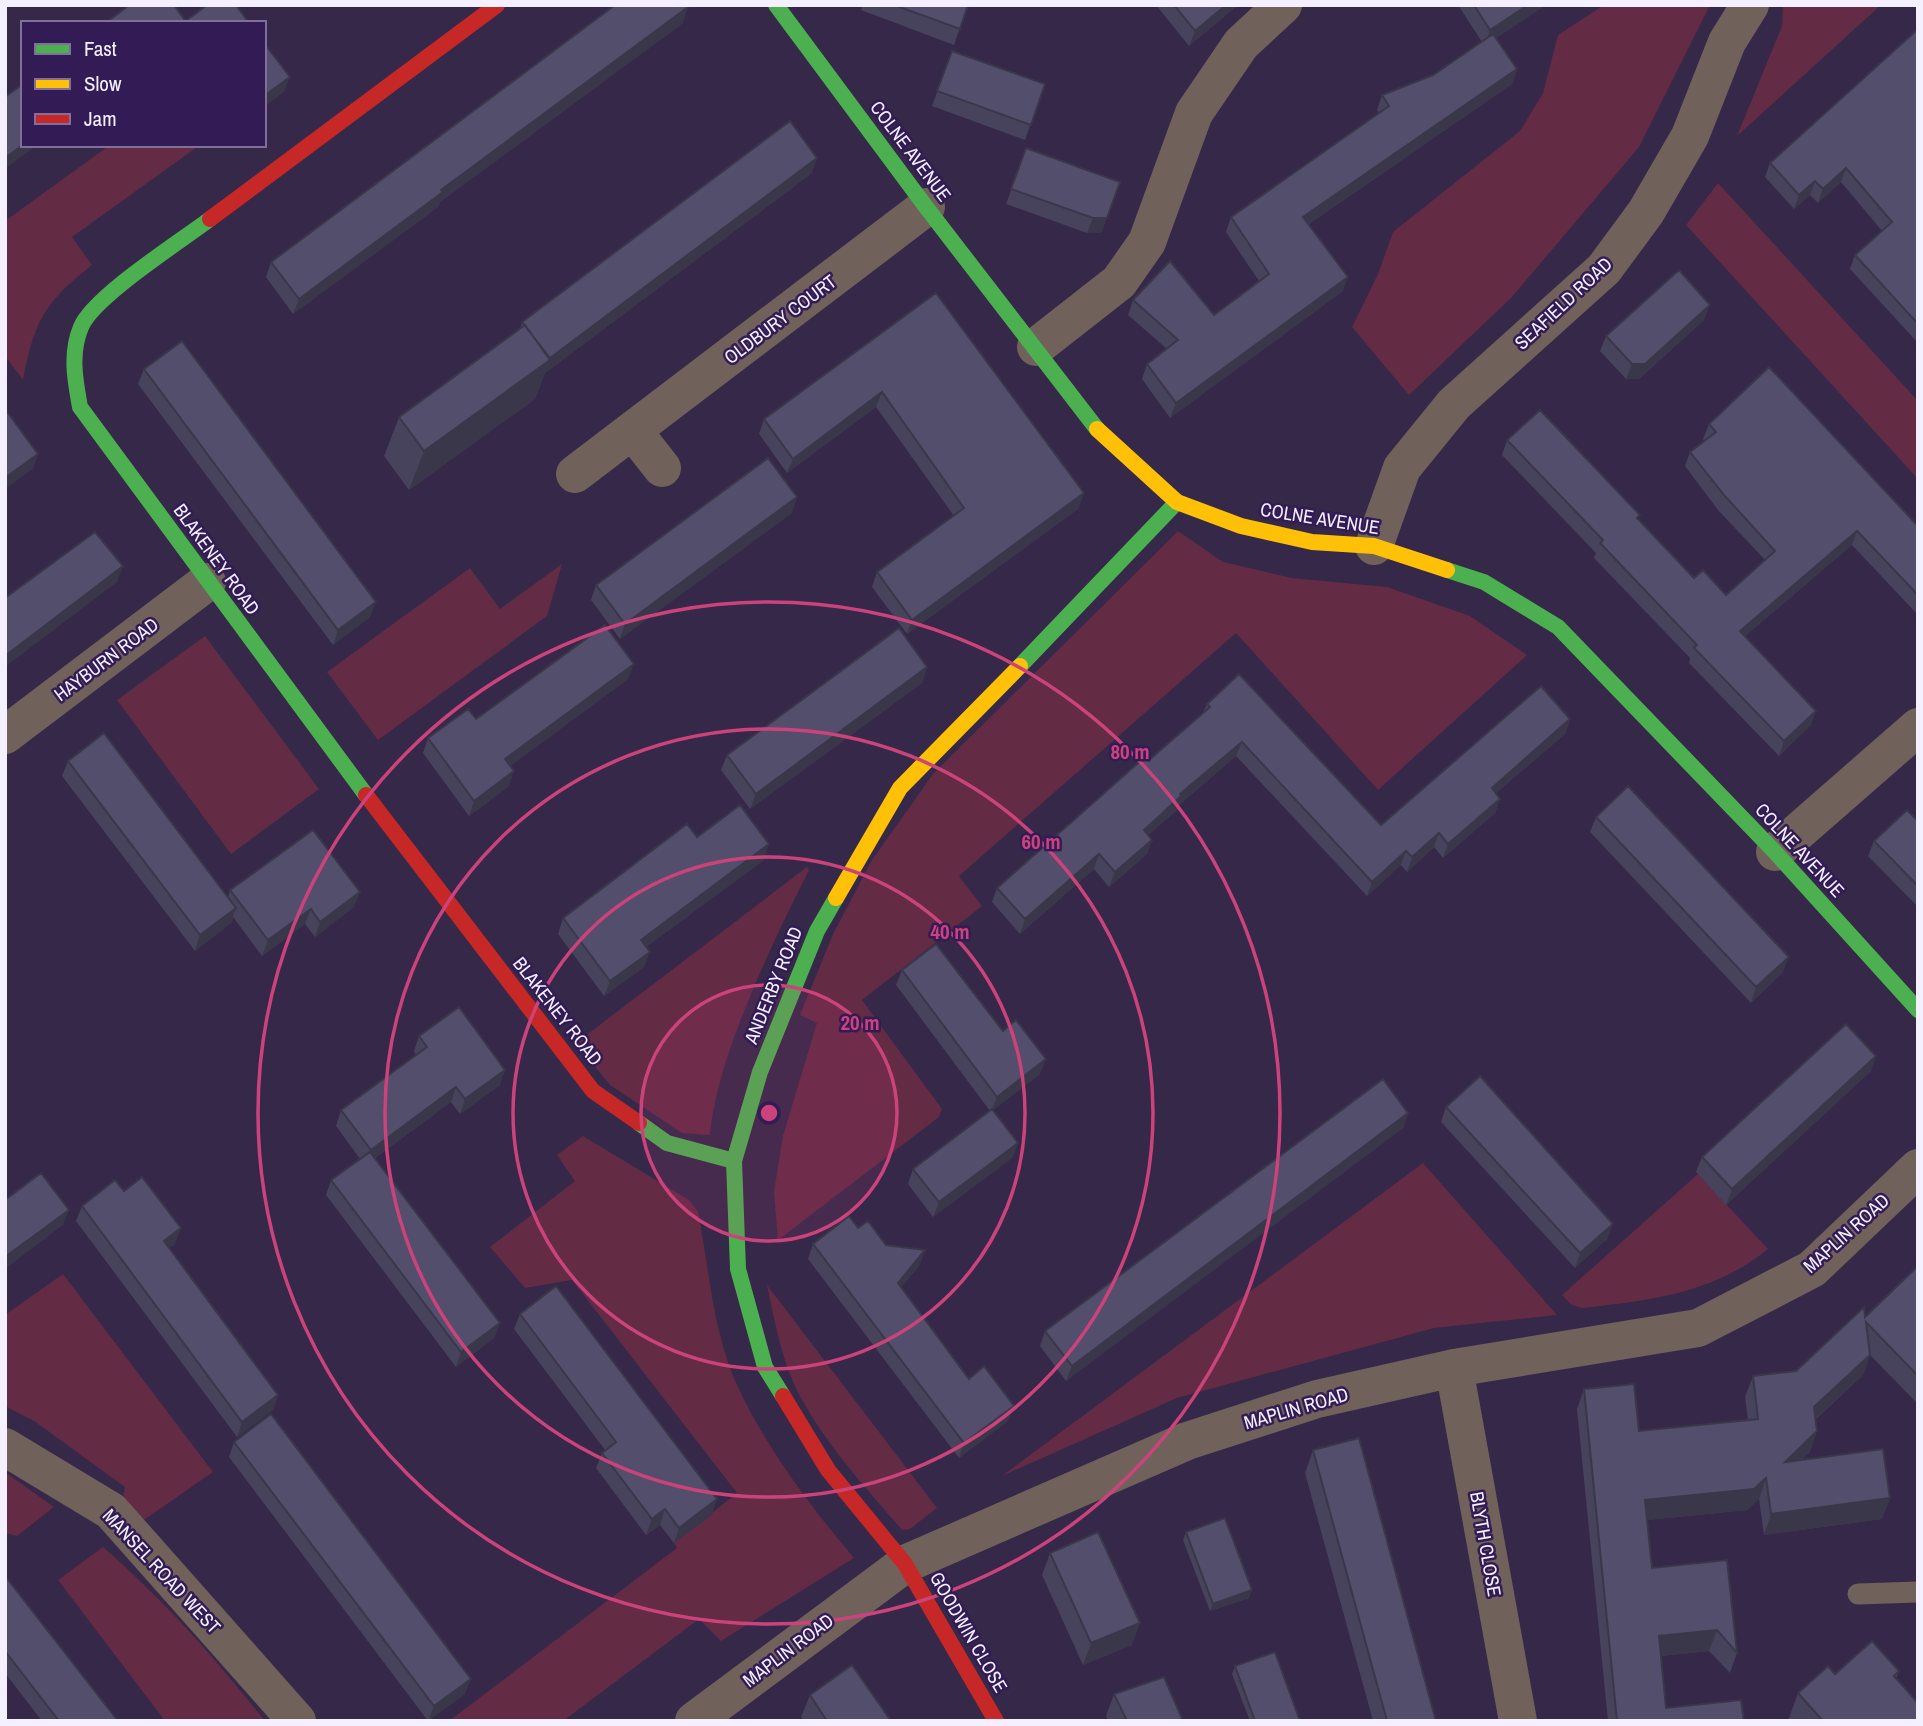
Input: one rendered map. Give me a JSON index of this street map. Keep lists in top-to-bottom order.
{
  "streets": {
    "street": [
      "COLNE AVENUE",
      "SEAFIELD ROAD",
      "OLDBURY COURT",
      "BLAKENEY ROAD",
      "HAYBURN ROAD",
      "ANDERBY ROAD",
      "MAPLIN ROAD",
      "BLYTH CLOSE",
      "MANSEL ROAD WEST",
      "GOODWIN CLOSE"
    ]
  },
  "crossings": [
    ["COLNE AVENUE", "SEAFIELD ROAD"],
    ["COLNE AVENUE", "OLDBURY COURT"],
    ["COLNE AVENUE", "ANDERBY ROAD"],
    ["BLAKENEY ROAD", "HAYBURN ROAD"],
    ["BLAKENEY ROAD", "ANDERBY ROAD"],
    ["ANDERBY ROAD", "MAPLIN ROAD"],
    ["ANDERBY ROAD", "GOODWIN CLOSE"],
    ["MAPLIN ROAD", "BLYTH CLOSE"],
    ["MAPLIN ROAD", "GOODWIN CLOSE"]
  ],
  "legend": ["Fast", "Slow", "Jam"],
  "rings": [
    "80 m",
    "60 m",
    "40 m",
    "20 m"
  ]
}
